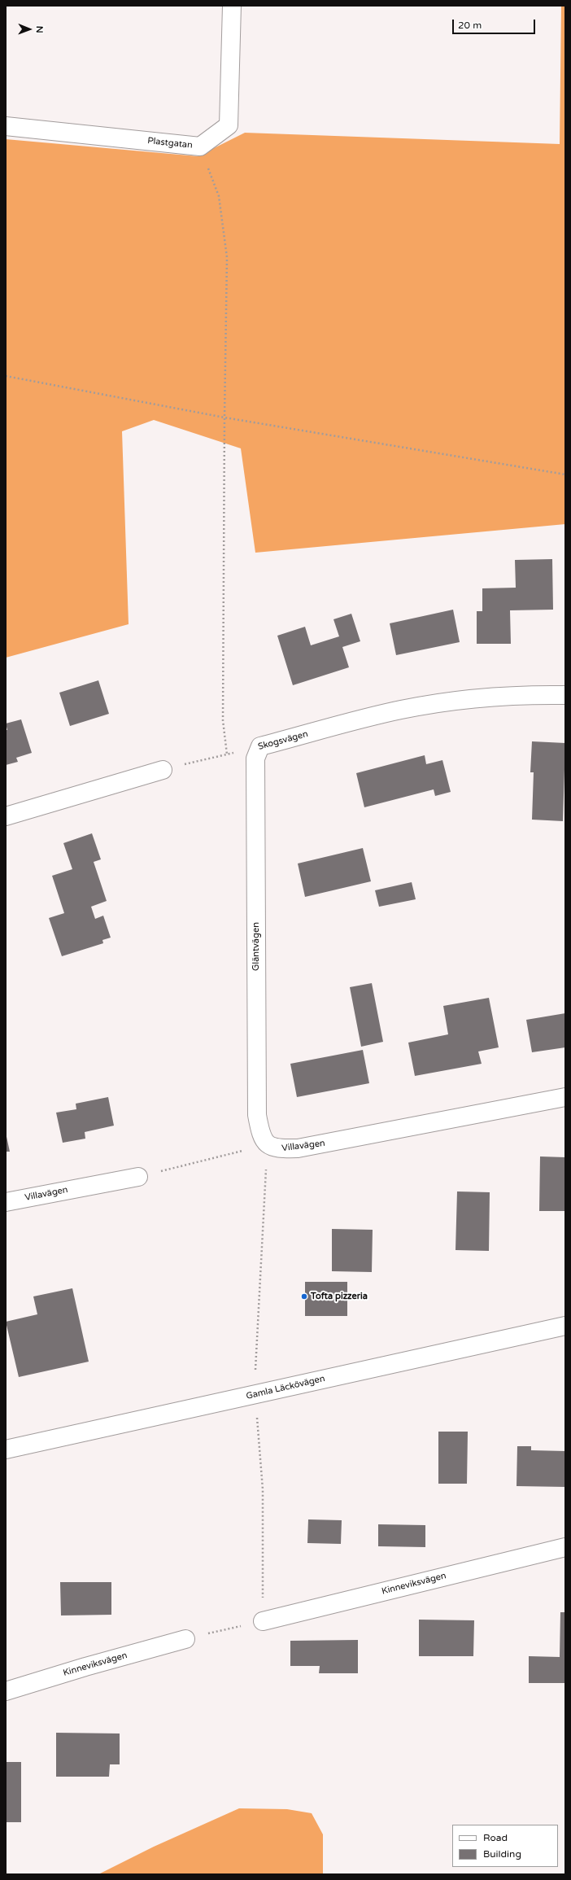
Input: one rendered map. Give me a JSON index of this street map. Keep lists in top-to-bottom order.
{
  "streets": {
    "street": [
      "Plastgatan",
      "Skogsvägen",
      "Gläntvägen",
      "Villavägen",
      "Gamla Läckövägen",
      "Kinneviksvägen"
    ]
  },
  "crossings": [
    ["Skogsvägen", "Gläntvägen"],
    ["Gläntvägen", "Villavägen"]
  ],
  "places": ["Tofta pizzeria"],
  "legend": ["Road", "Building"],
  "scale_bar": "20 m",
  "north": "right"
}
